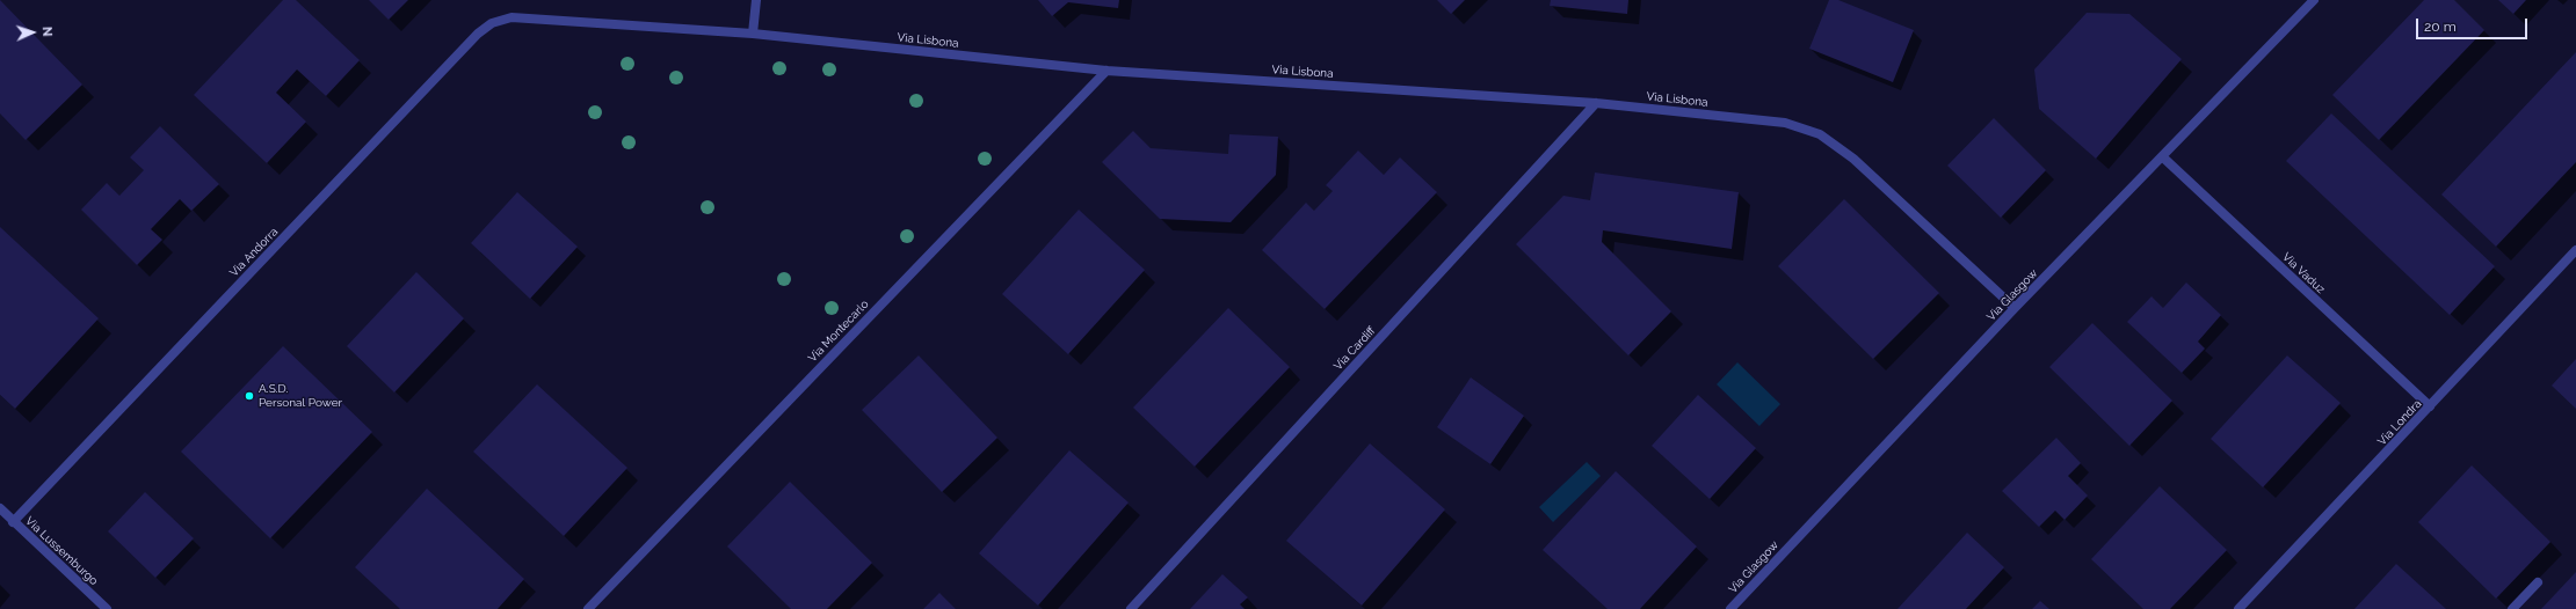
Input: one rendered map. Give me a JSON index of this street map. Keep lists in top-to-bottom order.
{
  "streets": {
    "street": [
      "Via Lisbona",
      "Via Andorra",
      "Via Vaduz",
      "Via Glasgow",
      "Via Montecarlo",
      "Via Cardiff",
      "Via Londra",
      "Via Lussemburgo"
    ]
  },
  "crossings": [
    ["Via Lisbona", "Via Andorra"],
    ["Via Lisbona", "Via Glasgow"],
    ["Via Lisbona", "Via Montecarlo"],
    ["Via Lisbona", "Via Cardiff"],
    ["Via Andorra", "Via Lussemburgo"],
    ["Via Vaduz", "Via Glasgow"],
    ["Via Vaduz", "Via Londra"]
  ],
  "places": ["A.S.D. Personal Power"],
  "scale_bar": "20 m",
  "north": "right"
}
